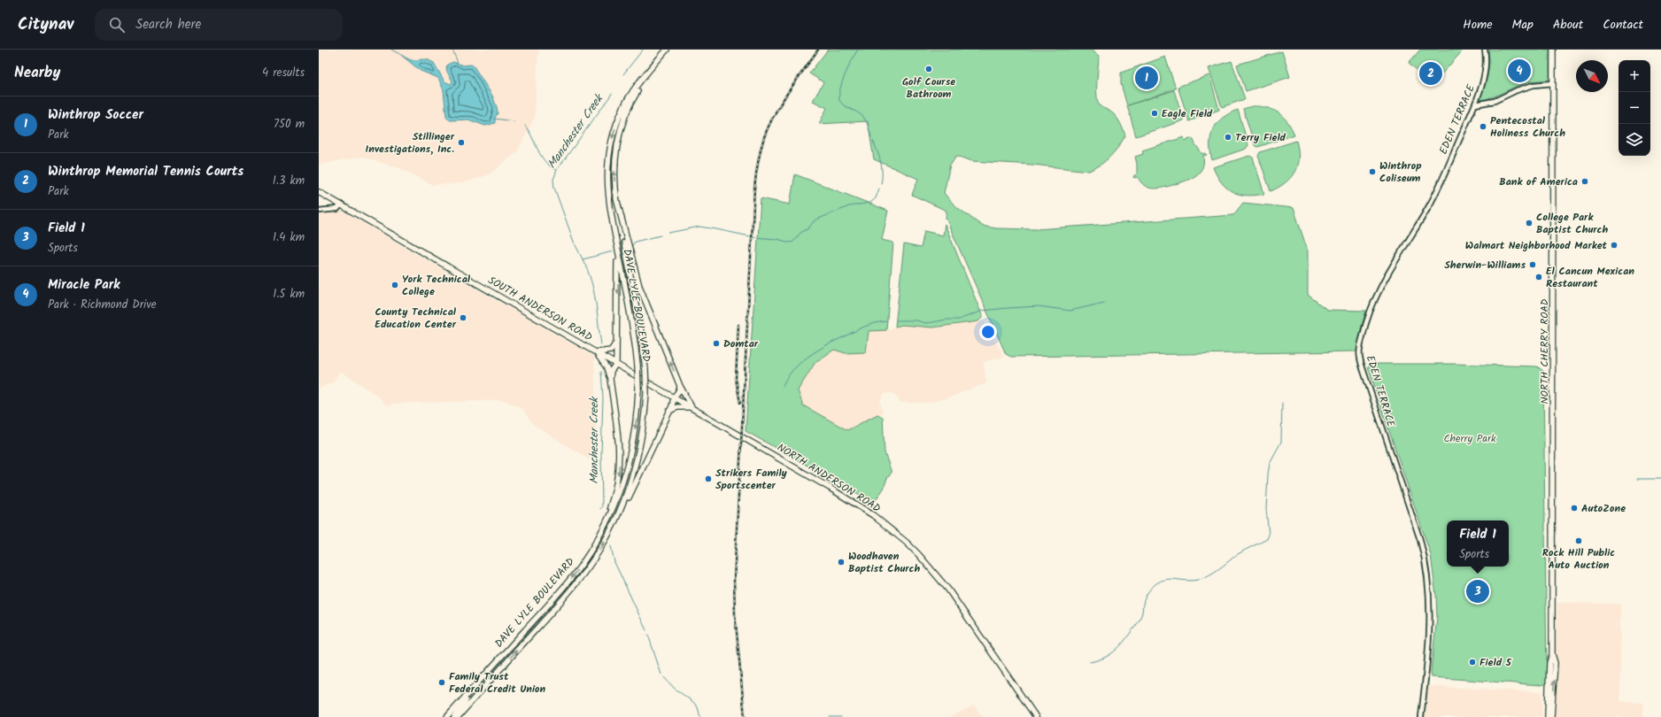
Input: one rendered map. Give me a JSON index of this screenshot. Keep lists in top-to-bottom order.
{
  "streets": {
    "main road": [
      "DAVE LYLE BOULEVARD",
      "SOUTH ANDERSON ROAD",
      "NORTH CHERRY ROAD",
      "NORTH ANDERSON ROAD"
    ],
    "street": ["EDEN TERRACE"]
  },
  "crossings": [
    ["SOUTH ANDERSON ROAD", "NORTH ANDERSON ROAD"]
  ],
  "water": ["Manchester Creek"],
  "parks": ["Cherry Park"],
  "places": [
    "Golf Course Bathroom",
    "Eagle Field",
    "Pentecostal Holiness Church",
    "Terry Field",
    "Stillinger Investigations, Inc.",
    "Winthrop Coliseum",
    "Bank of America",
    "College Park Baptist Church",
    "Walmart Neighborhood Market",
    "Sherwin-Williams",
    "El Cancun Mexican Restaurant",
    "York Technical College",
    "County Technical Education Center",
    "Domtar",
    "Strikers Family Sportscenter",
    "AutoZone",
    "Rock Hill Public Auto Auction",
    "Woodhaven Baptist Church",
    "Field 5",
    "Family Trust Federal Credit Union"
  ],
  "north": "bottom right",
  "page": {
    "header": "Citynav",
    "search": "Search here",
    "nav": [
      "Home",
      "Map",
      "About",
      "Contact"
    ],
    "heading": ["Nearby", "4 results"],
    "pins": [
      "4",
      "2",
      "1",
      "3"
    ],
    "map_buttons": ["+", "−"],
    "list": [
      {
        "mark": "1",
        "name": "Winthrop Soccer",
        "note": "Park",
        "value": "750 m"
      },
      {
        "mark": "2",
        "name": "Winthrop Memorial Tennis Courts",
        "note": "Park",
        "value": "1.3 km"
      },
      {
        "mark": "3",
        "name": "Field 1",
        "note": "Sports",
        "value": "1.4 km"
      },
      {
        "mark": "4",
        "name": "Miracle Park",
        "note": "Park · Richmond Drive",
        "value": "1.5 km"
      }
    ],
    "popup": ["Field 1", "Sports"]
  }
}
